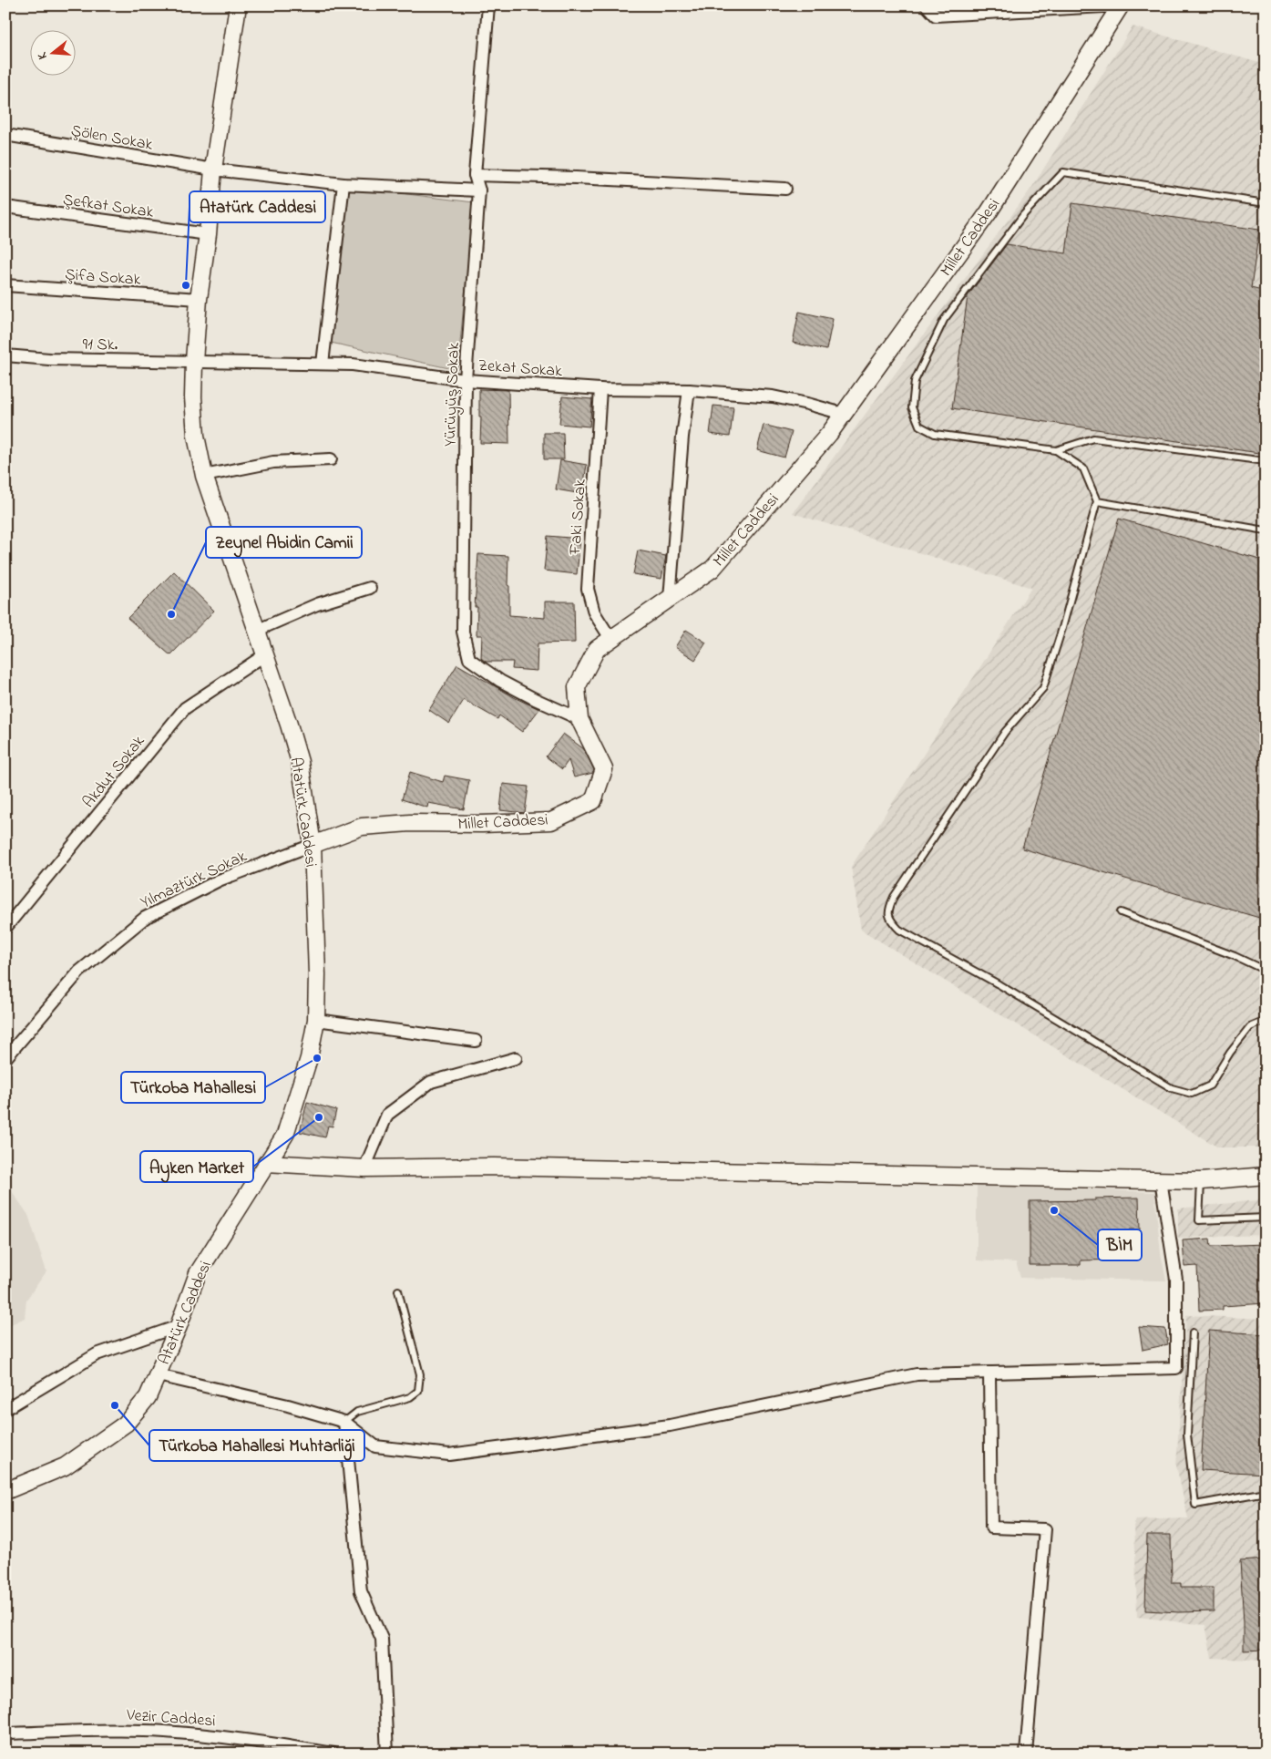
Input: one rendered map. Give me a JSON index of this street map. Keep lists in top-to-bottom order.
{
  "streets": {
    "street": [
      "Şölen Sokak",
      "Şefkat Sokak",
      "Millet Caddesi",
      "Şifa Sokak",
      "91 Sk.",
      "Zekat Sokak",
      "Yürüyüş Sokak",
      "Faki Sokak",
      "Akdut Sokak",
      "Atatürk Caddesi",
      "Yılmaztürk Sokak",
      "Vezir Caddesi"
    ]
  },
  "crossings": [
    ["Şölen Sokak", "Yürüyüş Sokak"],
    ["Şölen Sokak", "Atatürk Caddesi"],
    ["Şefkat Sokak", "Atatürk Caddesi"],
    ["Millet Caddesi", "Zekat Sokak"],
    ["Millet Caddesi", "Yürüyüş Sokak"],
    ["Millet Caddesi", "Faki Sokak"],
    ["Millet Caddesi", "Atatürk Caddesi"],
    ["Millet Caddesi", "Yılmaztürk Sokak"],
    ["Şifa Sokak", "Atatürk Caddesi"],
    ["91 Sk.", "Zekat Sokak"],
    ["91 Sk.", "Atatürk Caddesi"],
    ["Zekat Sokak", "Yürüyüş Sokak"],
    ["Zekat Sokak", "Faki Sokak"],
    ["Zekat Sokak", "Atatürk Caddesi"],
    ["Akdut Sokak", "Atatürk Caddesi"],
    ["Atatürk Caddesi", "Yılmaztürk Sokak"]
  ],
  "places": [
    "Atatürk Caddesi",
    "Zeynel Abidin Camii",
    "Türkoba Mahallesi",
    "Ayken Market",
    "BİM",
    "Türkoba Mahallesi Muhtarliği"
  ],
  "north": "left"
}
